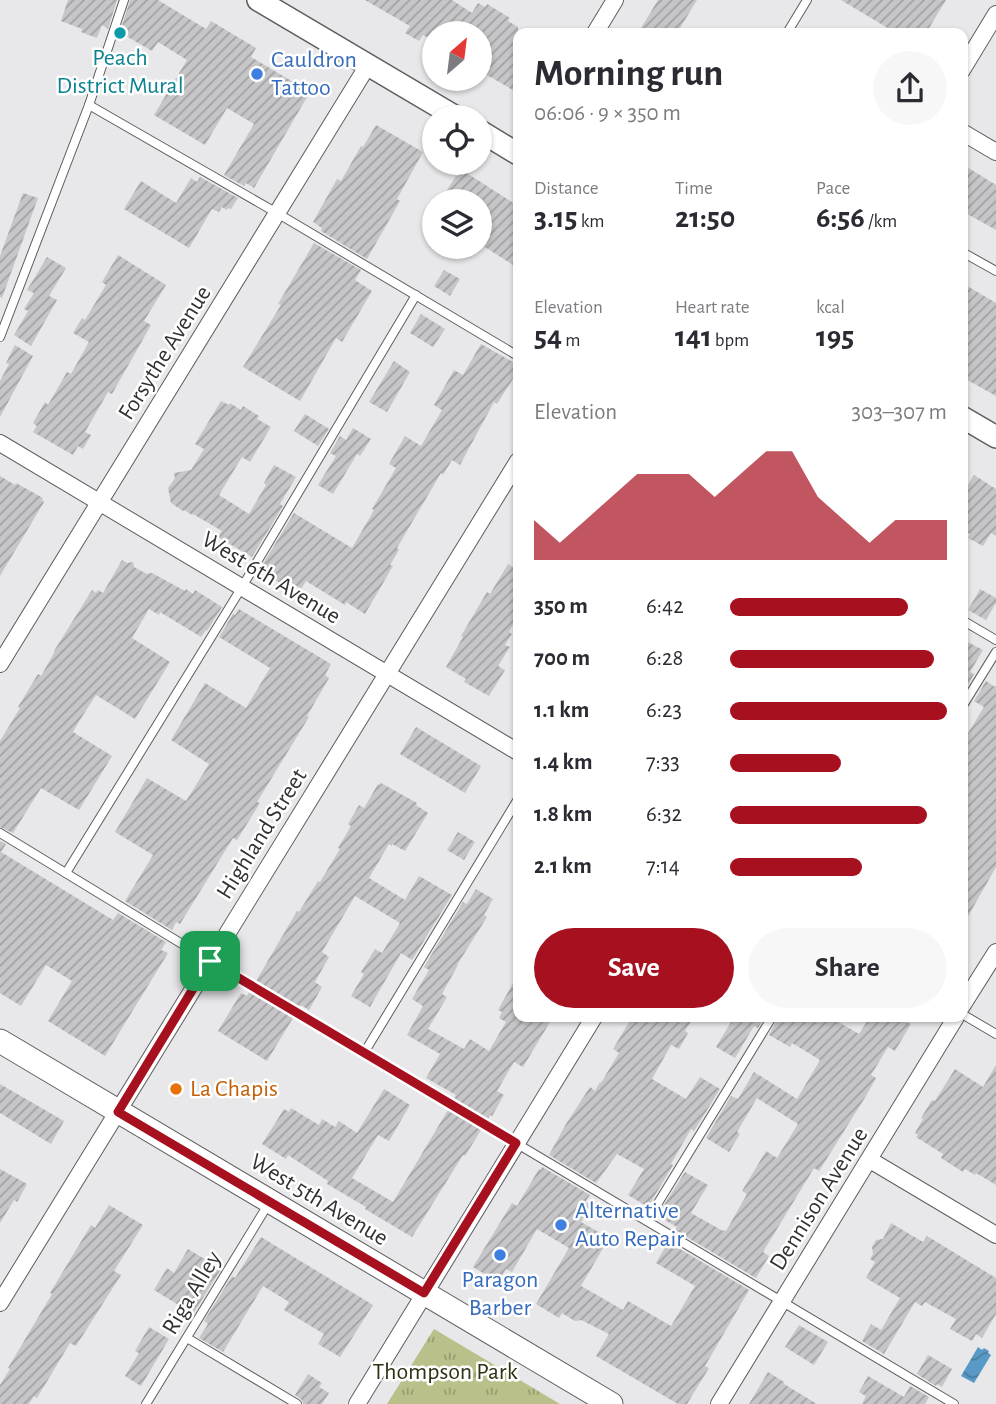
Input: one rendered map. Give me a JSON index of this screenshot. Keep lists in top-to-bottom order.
{
  "streets": {
    "main road": ["West 5th Avenue"],
    "street": [
      "Forsythe Avenue",
      "West 6th Avenue",
      "Highland Street",
      "Dennison Avenue"
    ],
    "lane": ["Riga Alley"]
  },
  "crossings": [
    ["Forsythe Avenue", "West 6th Avenue"],
    ["West 6th Avenue", "Highland Street"],
    ["Highland Street", "West 5th Avenue"],
    ["West 5th Avenue", "Riga Alley"]
  ],
  "parks": ["Thompson Park"],
  "places": [
    "Peach District Mural",
    "Cauldron Tattoo",
    "La Chapis",
    "Alternative Auto Repair",
    "Paragon Barber"
  ],
  "north": "top right",
  "page": {
    "heading": ["Morning run", "06:06 · 9 × 350 m"],
    "stats": [
      ["Distance", "3.15 km"],
      ["Time", "21:50"],
      ["Pace", "6:56 /km"],
      ["Elevation", "54 m"],
      ["Heart rate", "141 bpm"],
      ["kcal", "195"]
    ],
    "chart": ["Elevation", "303–307 m"],
    "list": [
      {
        "name": "350 m",
        "note": "6:42"
      },
      {
        "name": "700 m",
        "note": "6:28"
      },
      {
        "name": "1.1 km",
        "note": "6:23"
      },
      {
        "name": "1.4 km",
        "note": "7:33"
      },
      {
        "name": "1.8 km",
        "note": "6:32"
      },
      {
        "name": "2.1 km",
        "note": "7:14"
      }
    ],
    "buttons": ["Save", "Share"]
  }
}
